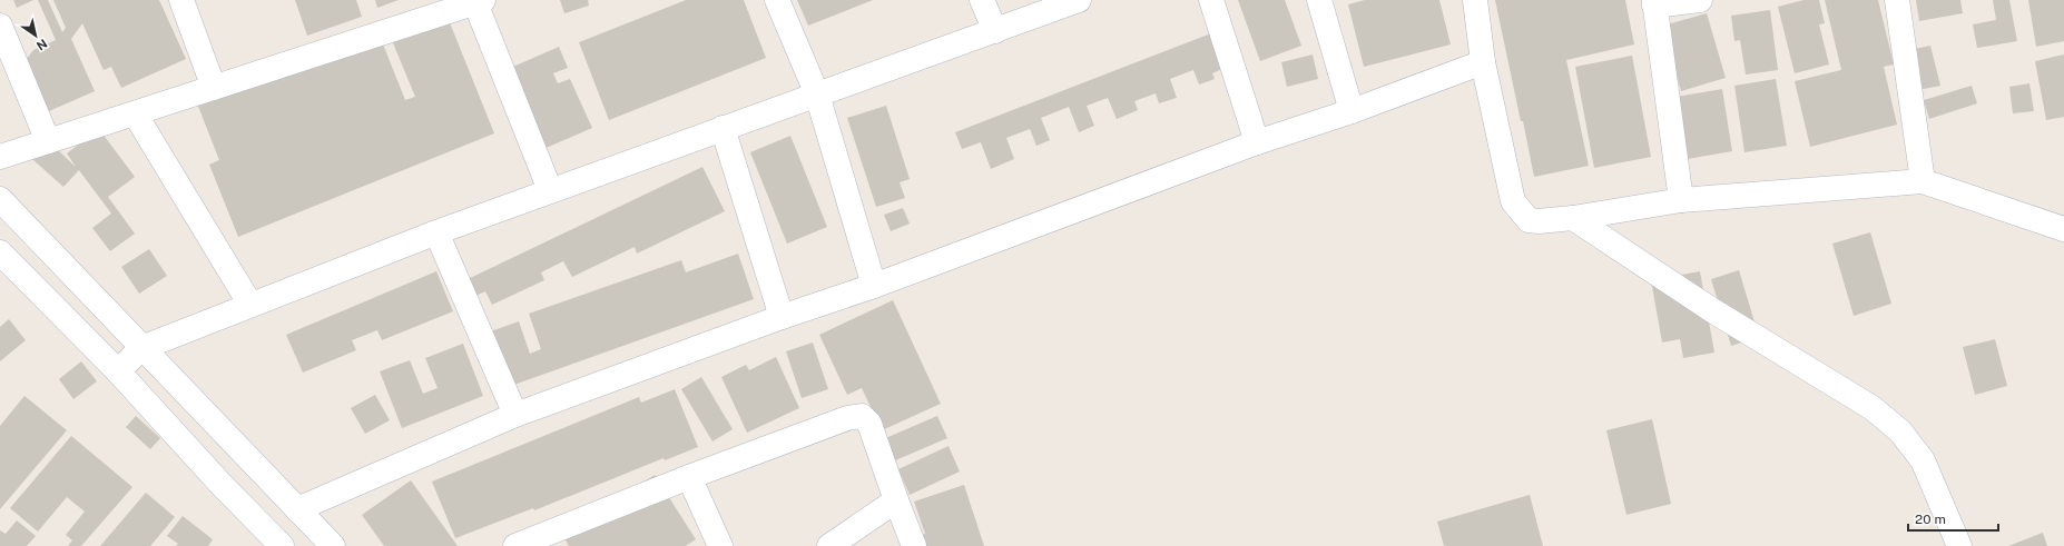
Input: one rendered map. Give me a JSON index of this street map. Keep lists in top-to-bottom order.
{
  "scale_bar": "20 m",
  "north": "bottom right"
}
